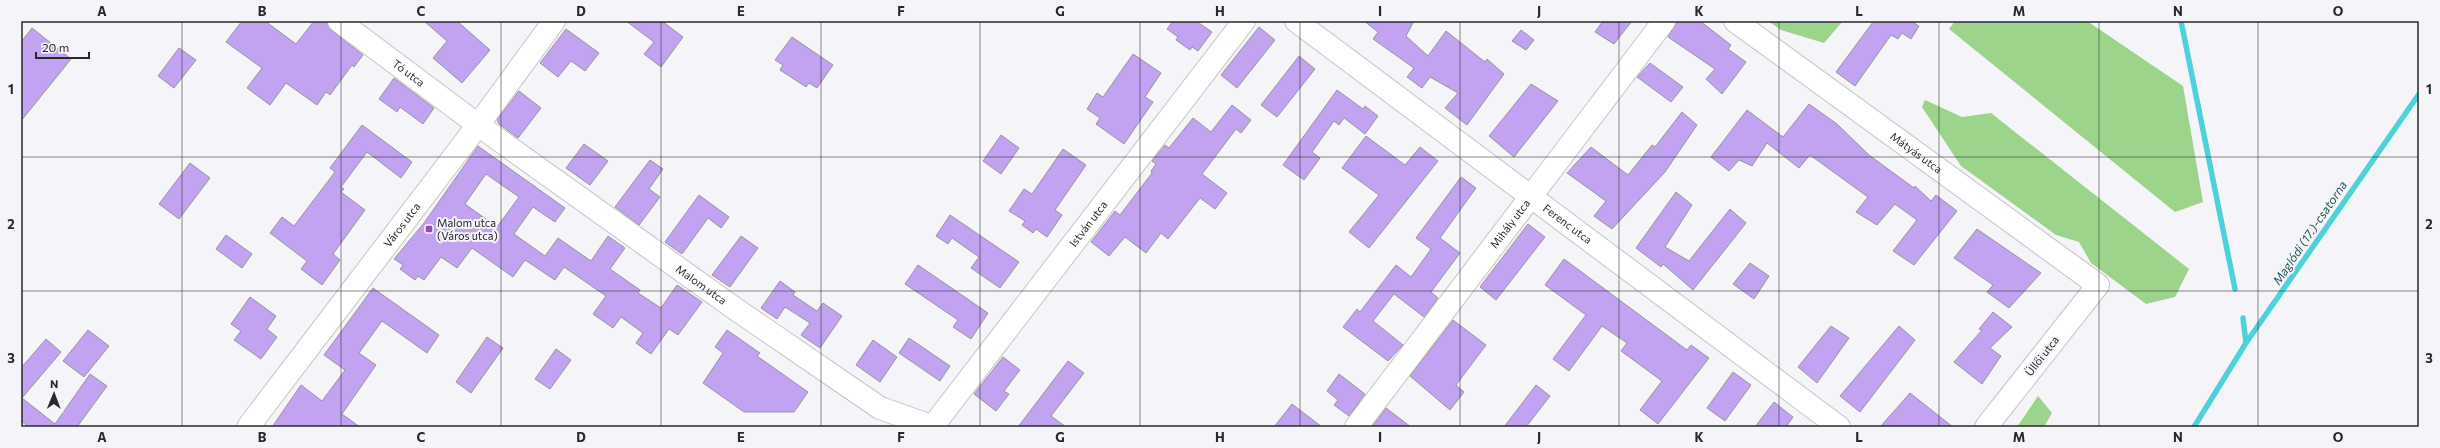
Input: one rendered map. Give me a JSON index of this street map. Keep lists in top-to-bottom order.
{
  "streets": {
    "street": [
      "Tó utca",
      "Mátyás utca",
      "István utca",
      "Mihály utca",
      "Város utca",
      "Ferenc utca",
      "Malom utca",
      "Üllői utca"
    ]
  },
  "crossings": [
    ["Tó utca", "Város utca"],
    ["Tó utca", "Malom utca"],
    ["Mátyás utca", "Üllői utca"],
    ["István utca", "Malom utca"],
    ["Mihály utca", "Ferenc utca"],
    ["Város utca", "Malom utca"]
  ],
  "water": ["Maglódi (17.)-csatorna"],
  "places": {
    "transit": ["Malom utca (Város utca)"]
  },
  "scale_bar": "20 m",
  "north": "top",
  "grid": {
    "columns": [
      "A",
      "B",
      "C",
      "D",
      "E",
      "F",
      "G",
      "H",
      "I",
      "J",
      "K",
      "L",
      "M",
      "N",
      "O"
    ],
    "rows": ["1", "2", "3"]
  }
}
